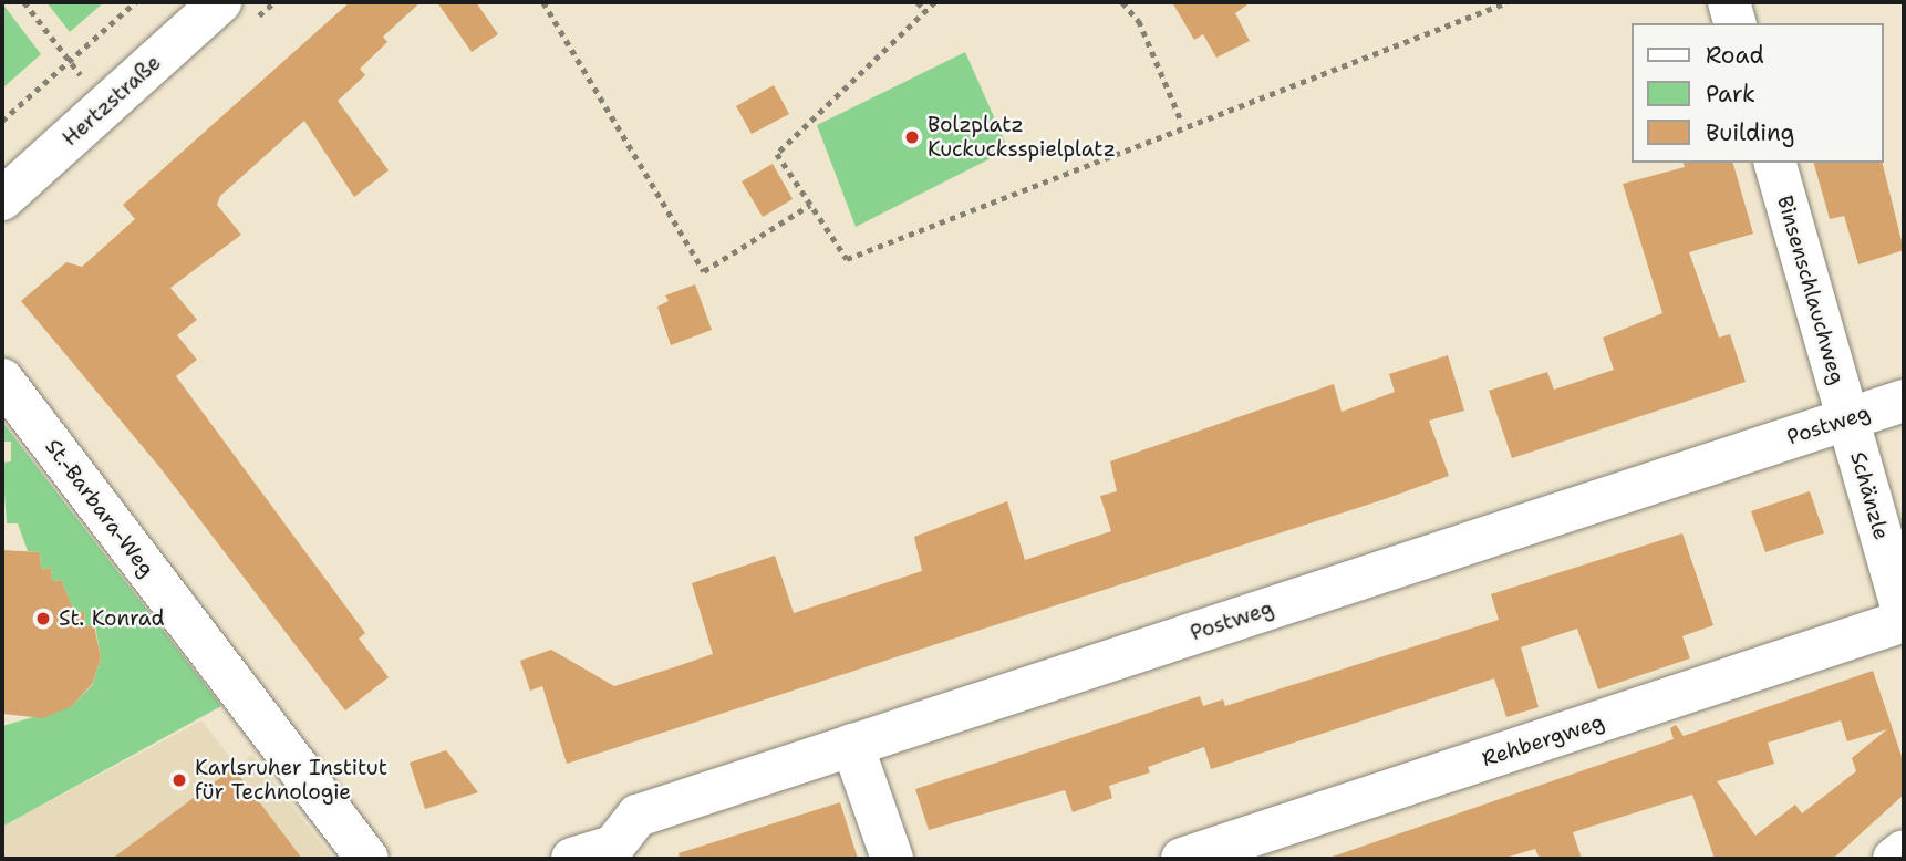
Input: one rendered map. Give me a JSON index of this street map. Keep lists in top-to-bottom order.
{
  "streets": {
    "street": [
      "Hertzstraße",
      "Binsenschlauchweg",
      "Postweg",
      "Schänzle",
      "St.-Barbara-Weg",
      "Rehbergweg"
    ]
  },
  "crossings": [
    ["Binsenschlauchweg", "Postweg"],
    ["Binsenschlauchweg", "Schänzle"],
    ["Postweg", "Schänzle"],
    ["Schänzle", "Rehbergweg"]
  ],
  "places": ["Bolzplatz Kuckucksspielplatz", "St. Konrad", "Karlsruher Institut für Technologie"],
  "legend": ["Road", "Park", "Building"]
}
